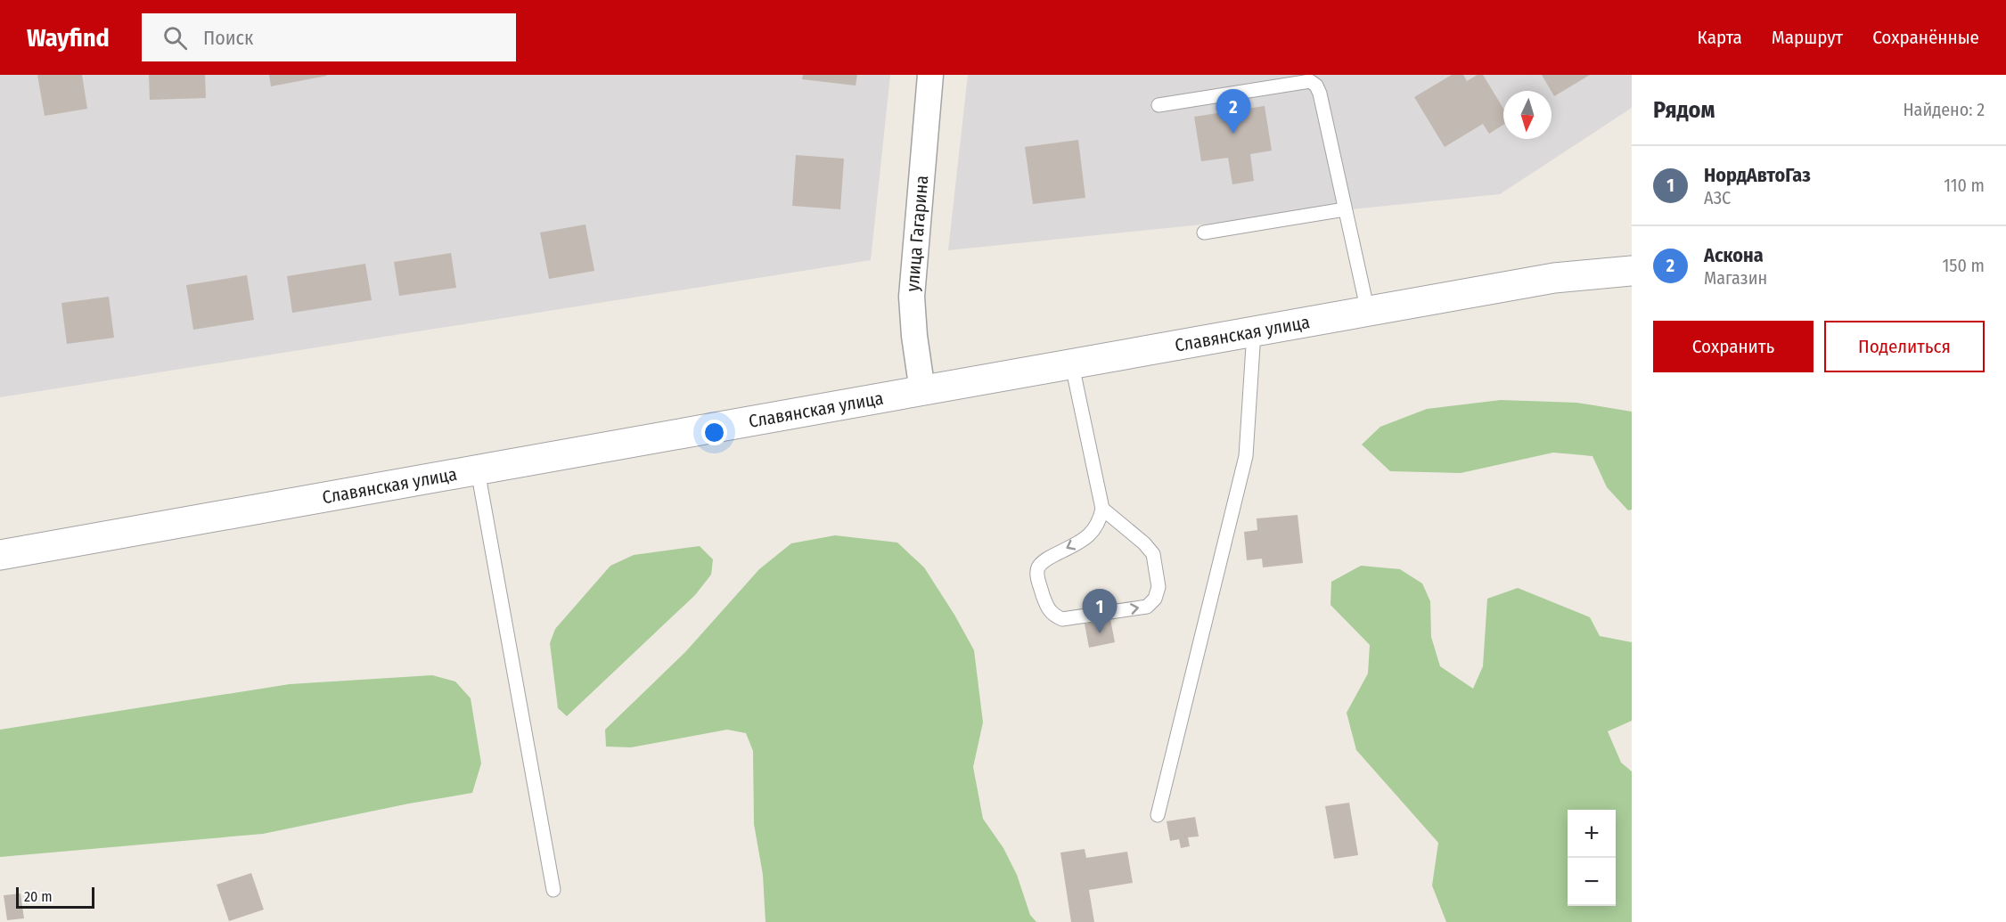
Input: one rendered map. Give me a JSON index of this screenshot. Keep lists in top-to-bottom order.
{
  "streets": {
    "street": ["улица Гагарина", "Славянская улица"]
  },
  "crossings": [
    ["улица Гагарина", "Славянская улица"]
  ],
  "scale_bar": "20 m",
  "north": "bottom",
  "page": {
    "header": "Wayfind",
    "search": "Поиск",
    "nav": ["Карта", "Маршрут", "Сохранённые"],
    "heading": ["Рядом", "Найдено: 2"],
    "pins": ["2", "1"],
    "list": [
      {
        "mark": "1",
        "name": "НордАвтоГаз",
        "note": "АЗС",
        "value": "110 m"
      },
      {
        "mark": "2",
        "name": "Аскона",
        "note": "Магазин",
        "value": "150 m"
      }
    ],
    "buttons": ["Сохранить", "Поделиться"],
    "map_buttons": ["+", "−"],
    "scale": "20 m"
  }
}
